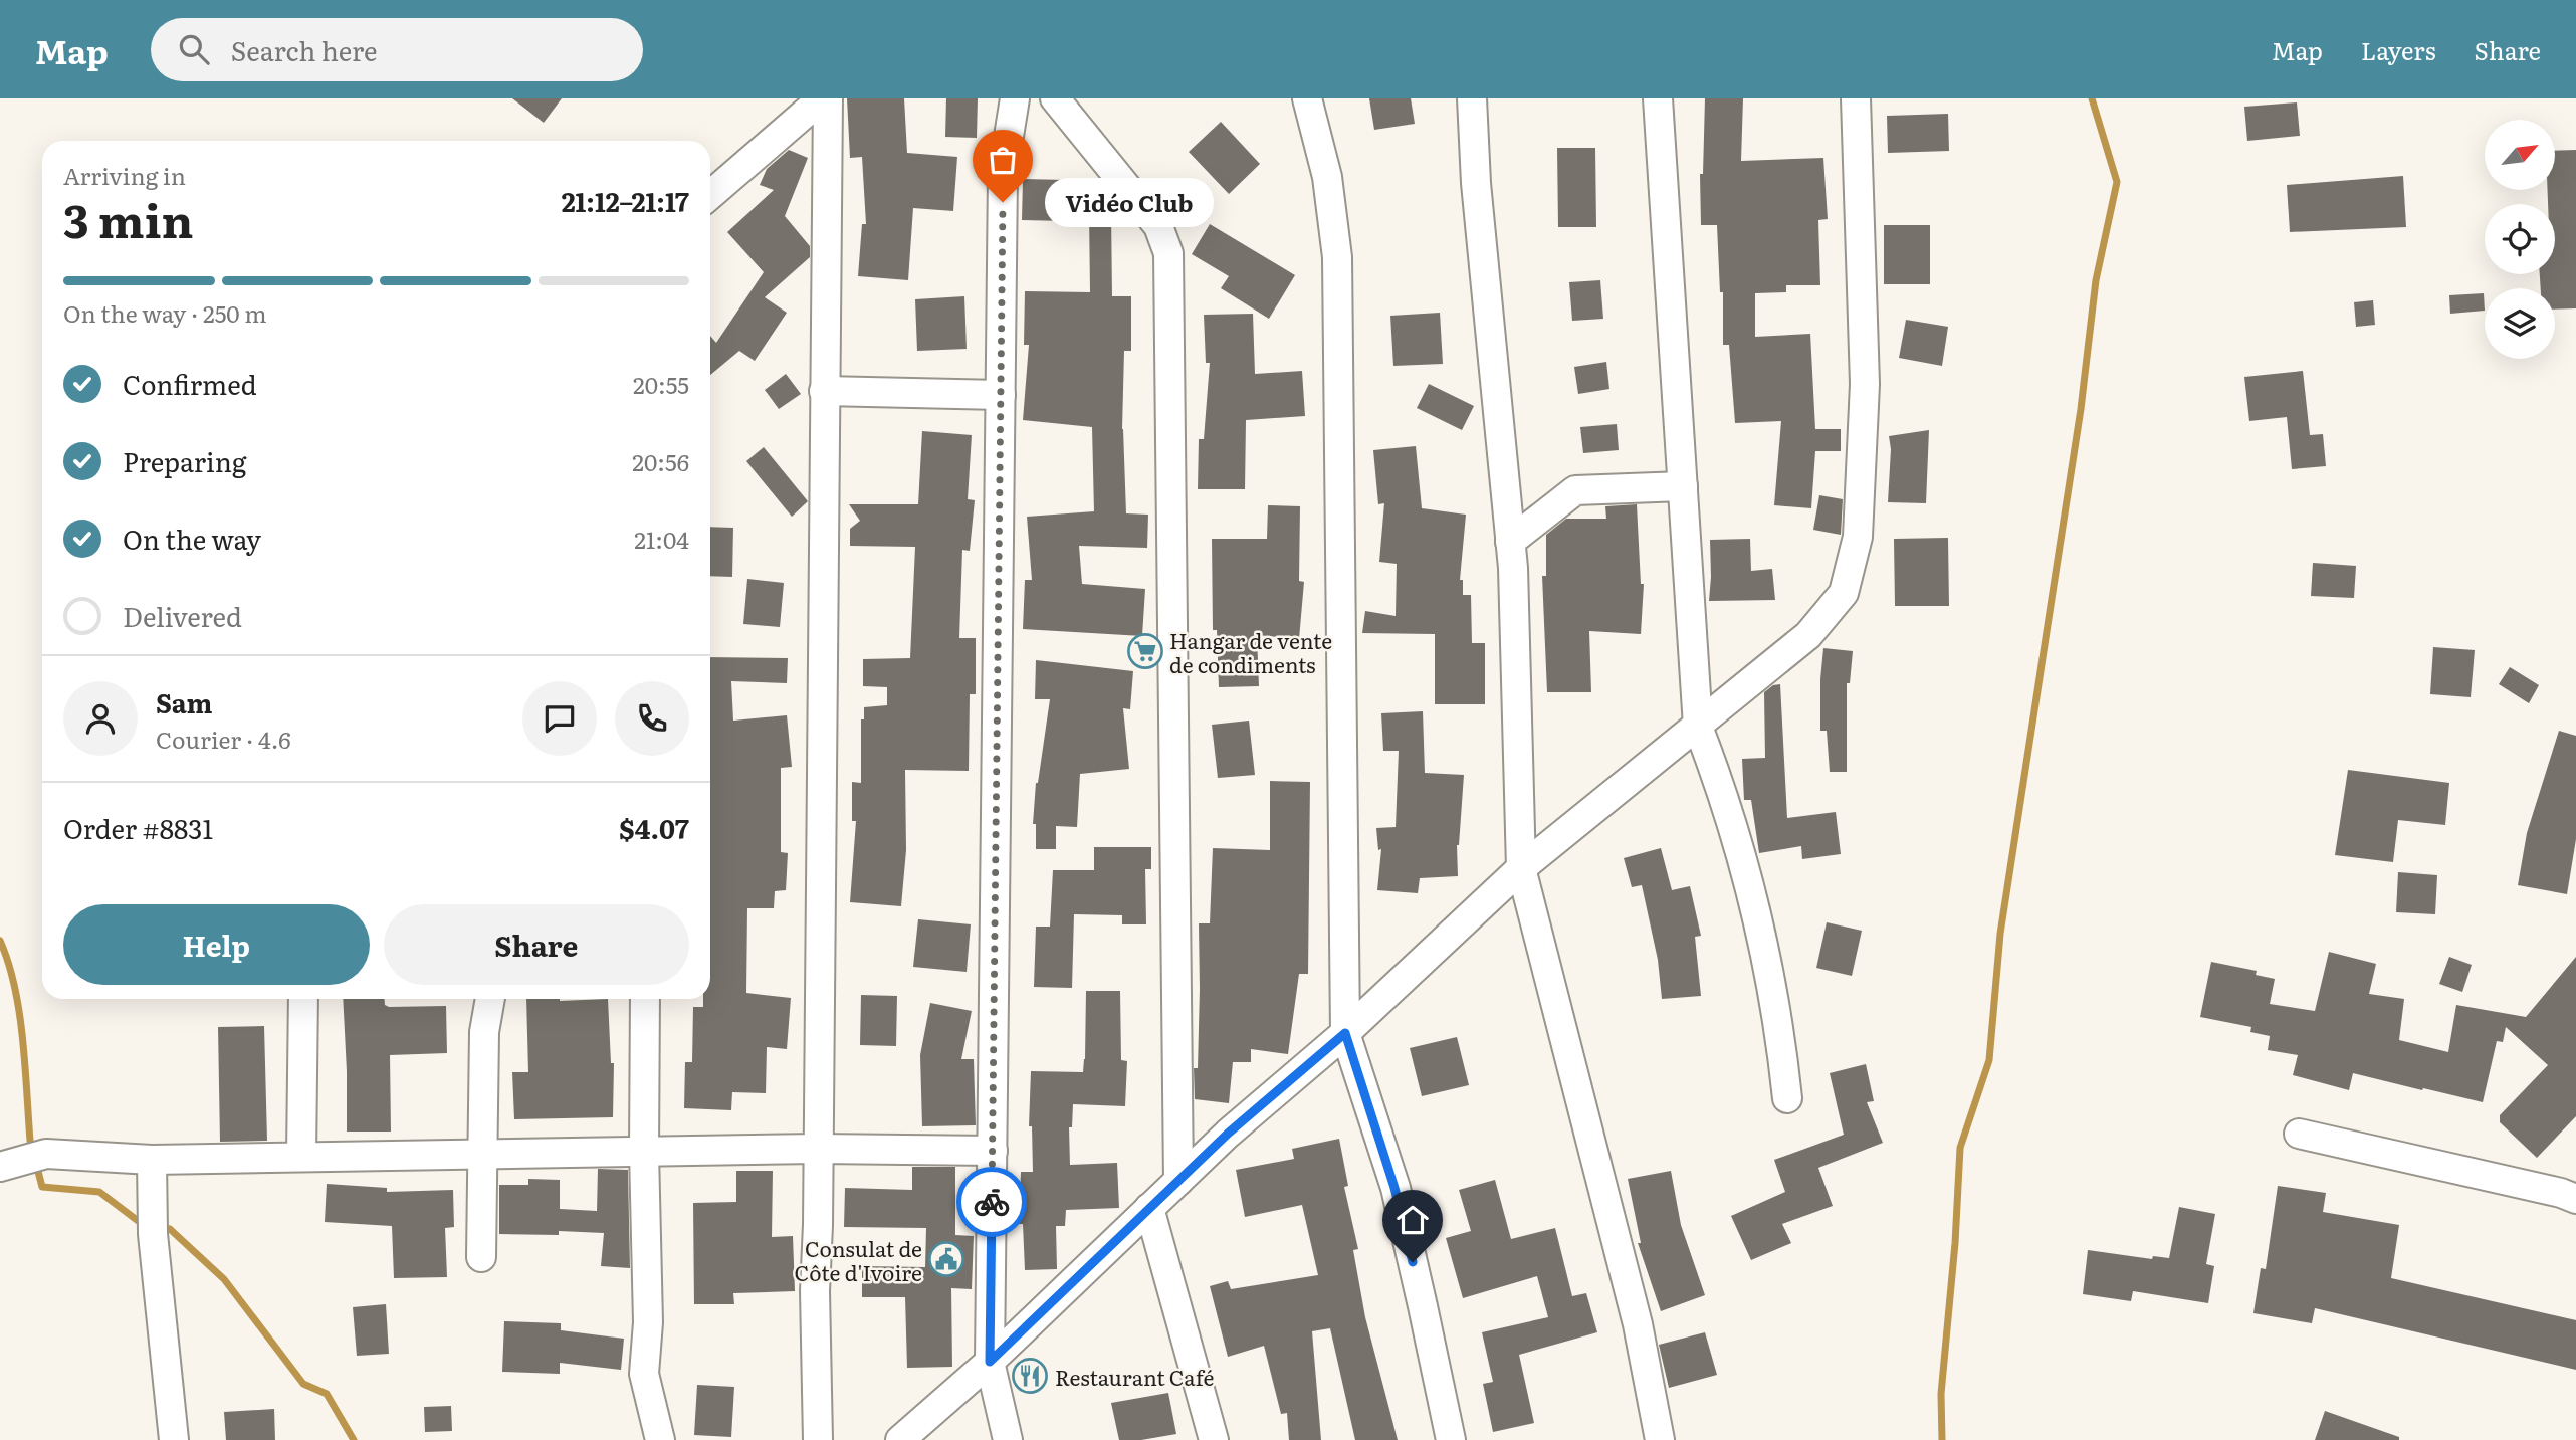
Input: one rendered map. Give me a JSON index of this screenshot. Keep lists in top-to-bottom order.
{
  "places": {
    "other": ["Vidéo Club"],
    "supermarket": ["Hangar de vente de condiments"],
    "public building": ["Consulat de Côte d'Ivoire"],
    "restaurant": ["Restaurant Café"]
  },
  "north": "top right",
  "page": {
    "header": "Map",
    "search": "Search here",
    "nav": ["Map", "Layers", "Share"],
    "heading": ["3 min", "Arriving in", "21:12–21:17"],
    "panel": [
      "Sam",
      "Courier · 4.6",
      "Order #8831",
      "$4.07"
    ],
    "bubble": "Vidéo Club",
    "bar": "On the way · 250 m",
    "list": [
      ["Confirmed", "20:55"],
      ["Preparing", "20:56"],
      ["On the way", "21:04"],
      "Delivered"
    ],
    "buttons": ["Help", "Share"]
  }
}
